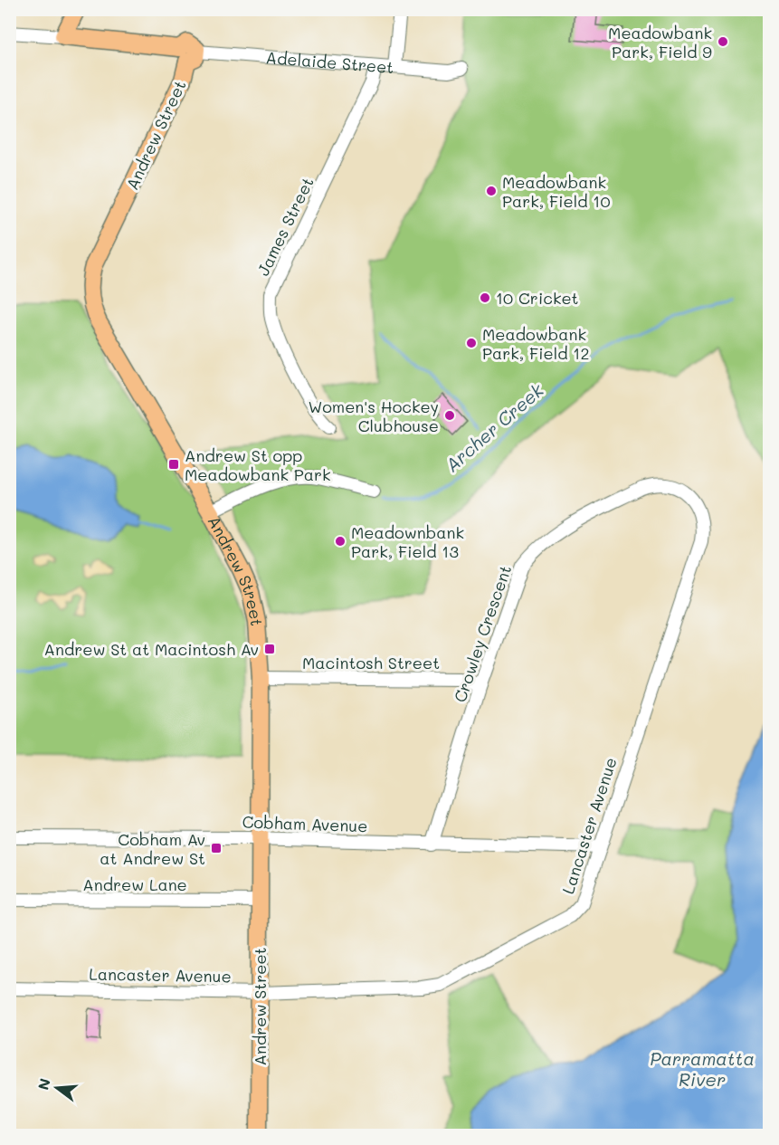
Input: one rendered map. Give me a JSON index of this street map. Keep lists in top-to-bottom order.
{
  "streets": {
    "main road": ["Adelaide Street", "Andrew Street"],
    "street": [
      "James Street",
      "Crowley Crescent",
      "Macintosh Street",
      "Cobham Avenue",
      "Lancaster Avenue",
      "Andrew Lane"
    ]
  },
  "crossings": [
    ["Adelaide Street", "Andrew Street"],
    ["Adelaide Street", "James Street"],
    ["Andrew Street", "Macintosh Street"],
    ["Andrew Street", "Cobham Avenue"],
    ["Andrew Street", "Lancaster Avenue"],
    ["Andrew Street", "Andrew Lane"],
    ["Crowley Crescent", "Macintosh Street"],
    ["Crowley Crescent", "Cobham Avenue"],
    ["Crowley Crescent", "Lancaster Avenue"],
    ["Cobham Avenue", "Lancaster Avenue"]
  ],
  "water": ["Archer Creek", "Parramatta River"],
  "places": {
    "other": [
      "Meadowbank Park, Field 9",
      "Meadowbank Park, Field 10",
      "10 Cricket",
      "Meadowbank Park, Field 12",
      "Women's Hockey Clubhouse",
      "Meadownbank Park, Field 13"
    ],
    "transit": ["Andrew St opp Meadowbank Park", "Andrew St at Macintosh Av", "Cobham Av at Andrew St"]
  },
  "north": "left"
}
